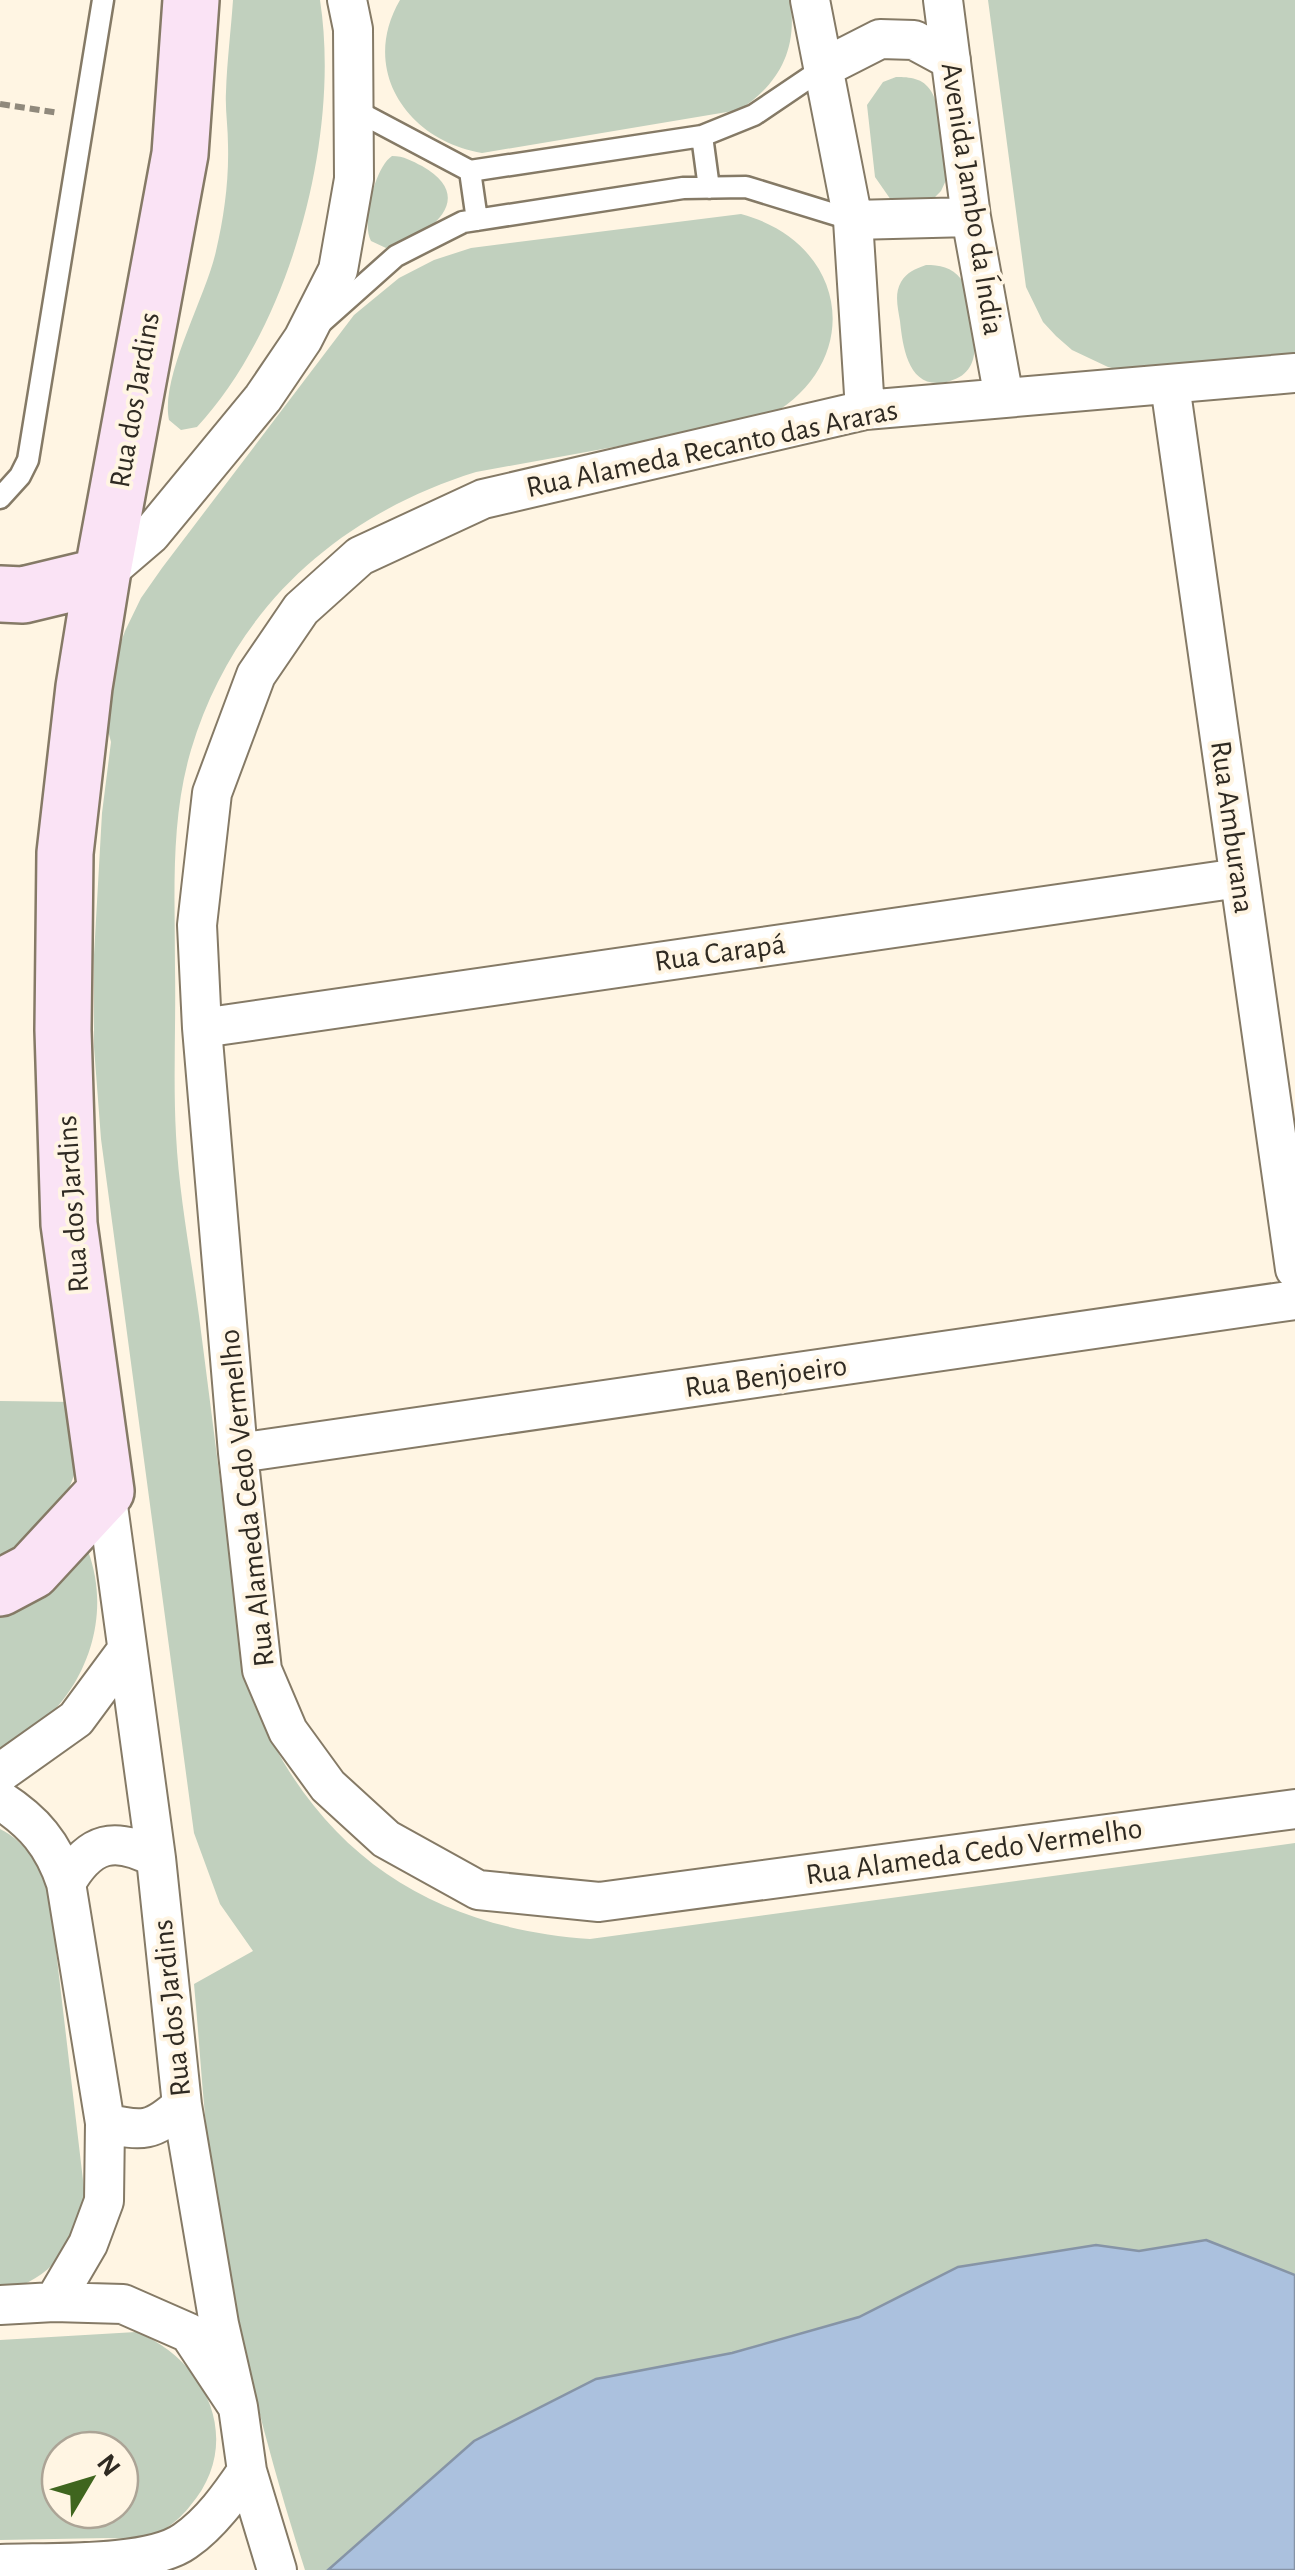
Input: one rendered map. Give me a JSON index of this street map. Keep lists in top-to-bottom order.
{
  "streets": {
    "street": [
      "Avenida Jambo da Índia",
      "Rua dos Jardins",
      "Rua Alameda Recanto das Araras",
      "Rua Amburana",
      "Rua Carapá",
      "Rua Benjoeiro",
      "Rua Alameda Cedo Vermelho"
    ]
  },
  "crossings": [
    ["Avenida Jambo da Índia", "Rua Alameda Recanto das Araras"],
    ["Rua Alameda Recanto das Araras", "Rua Amburana"],
    ["Rua Alameda Recanto das Araras", "Rua Alameda Cedo Vermelho"],
    ["Rua Amburana", "Rua Carapá"],
    ["Rua Carapá", "Rua Alameda Cedo Vermelho"],
    ["Rua Benjoeiro", "Rua Alameda Cedo Vermelho"]
  ],
  "north": "top right"
}
